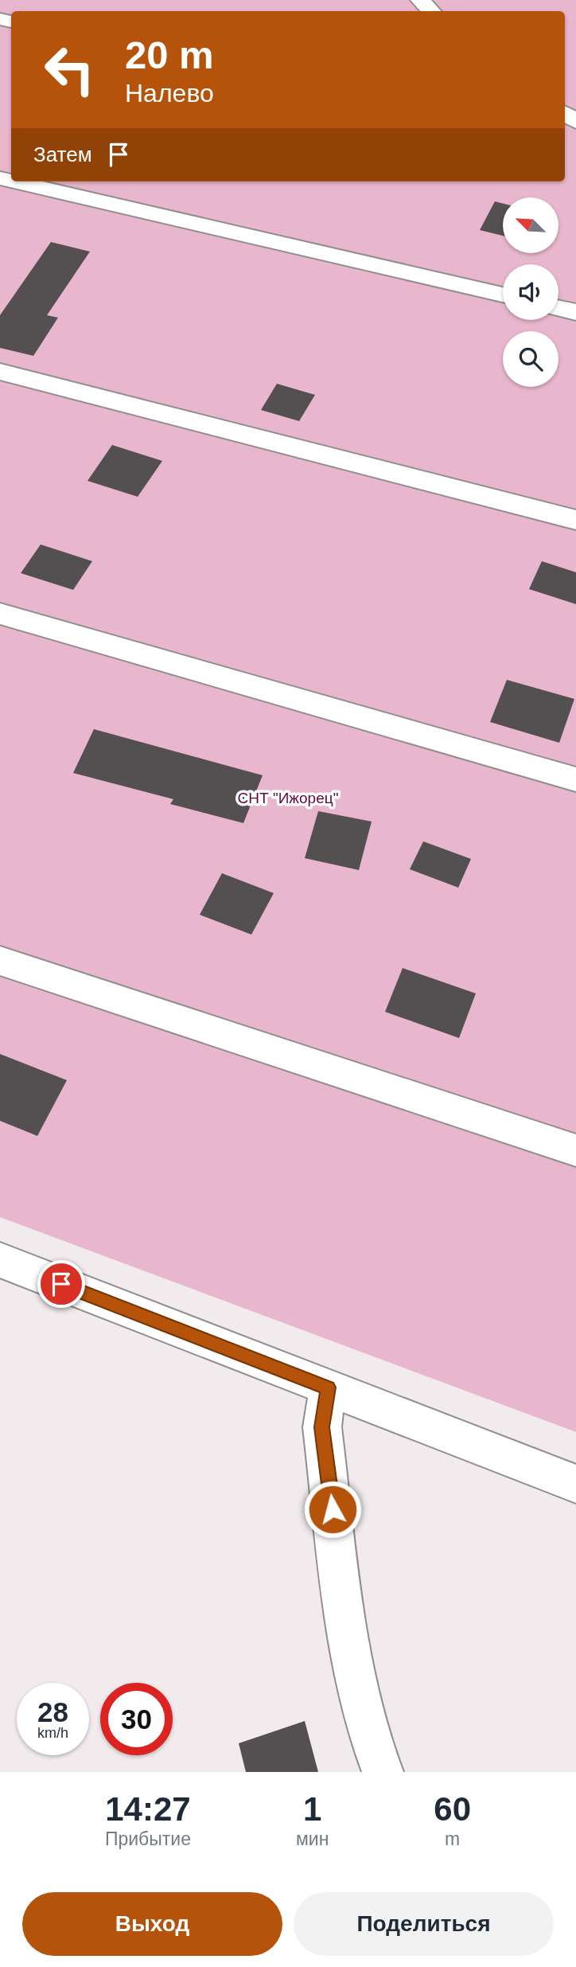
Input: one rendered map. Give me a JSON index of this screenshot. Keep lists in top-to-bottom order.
{
  "parks": ["СНТ \"Ижорец\""],
  "north": "top left",
  "page": {
    "turn": ["20 m", "Налево"],
    "then": "Затем",
    "speed": "28 km/h",
    "limit": "30",
    "eta": [
      "14:27",
      "Прибытие",
      "1",
      "мин",
      "60",
      "m"
    ],
    "buttons": ["Выход", "Поделиться"]
  }
}
